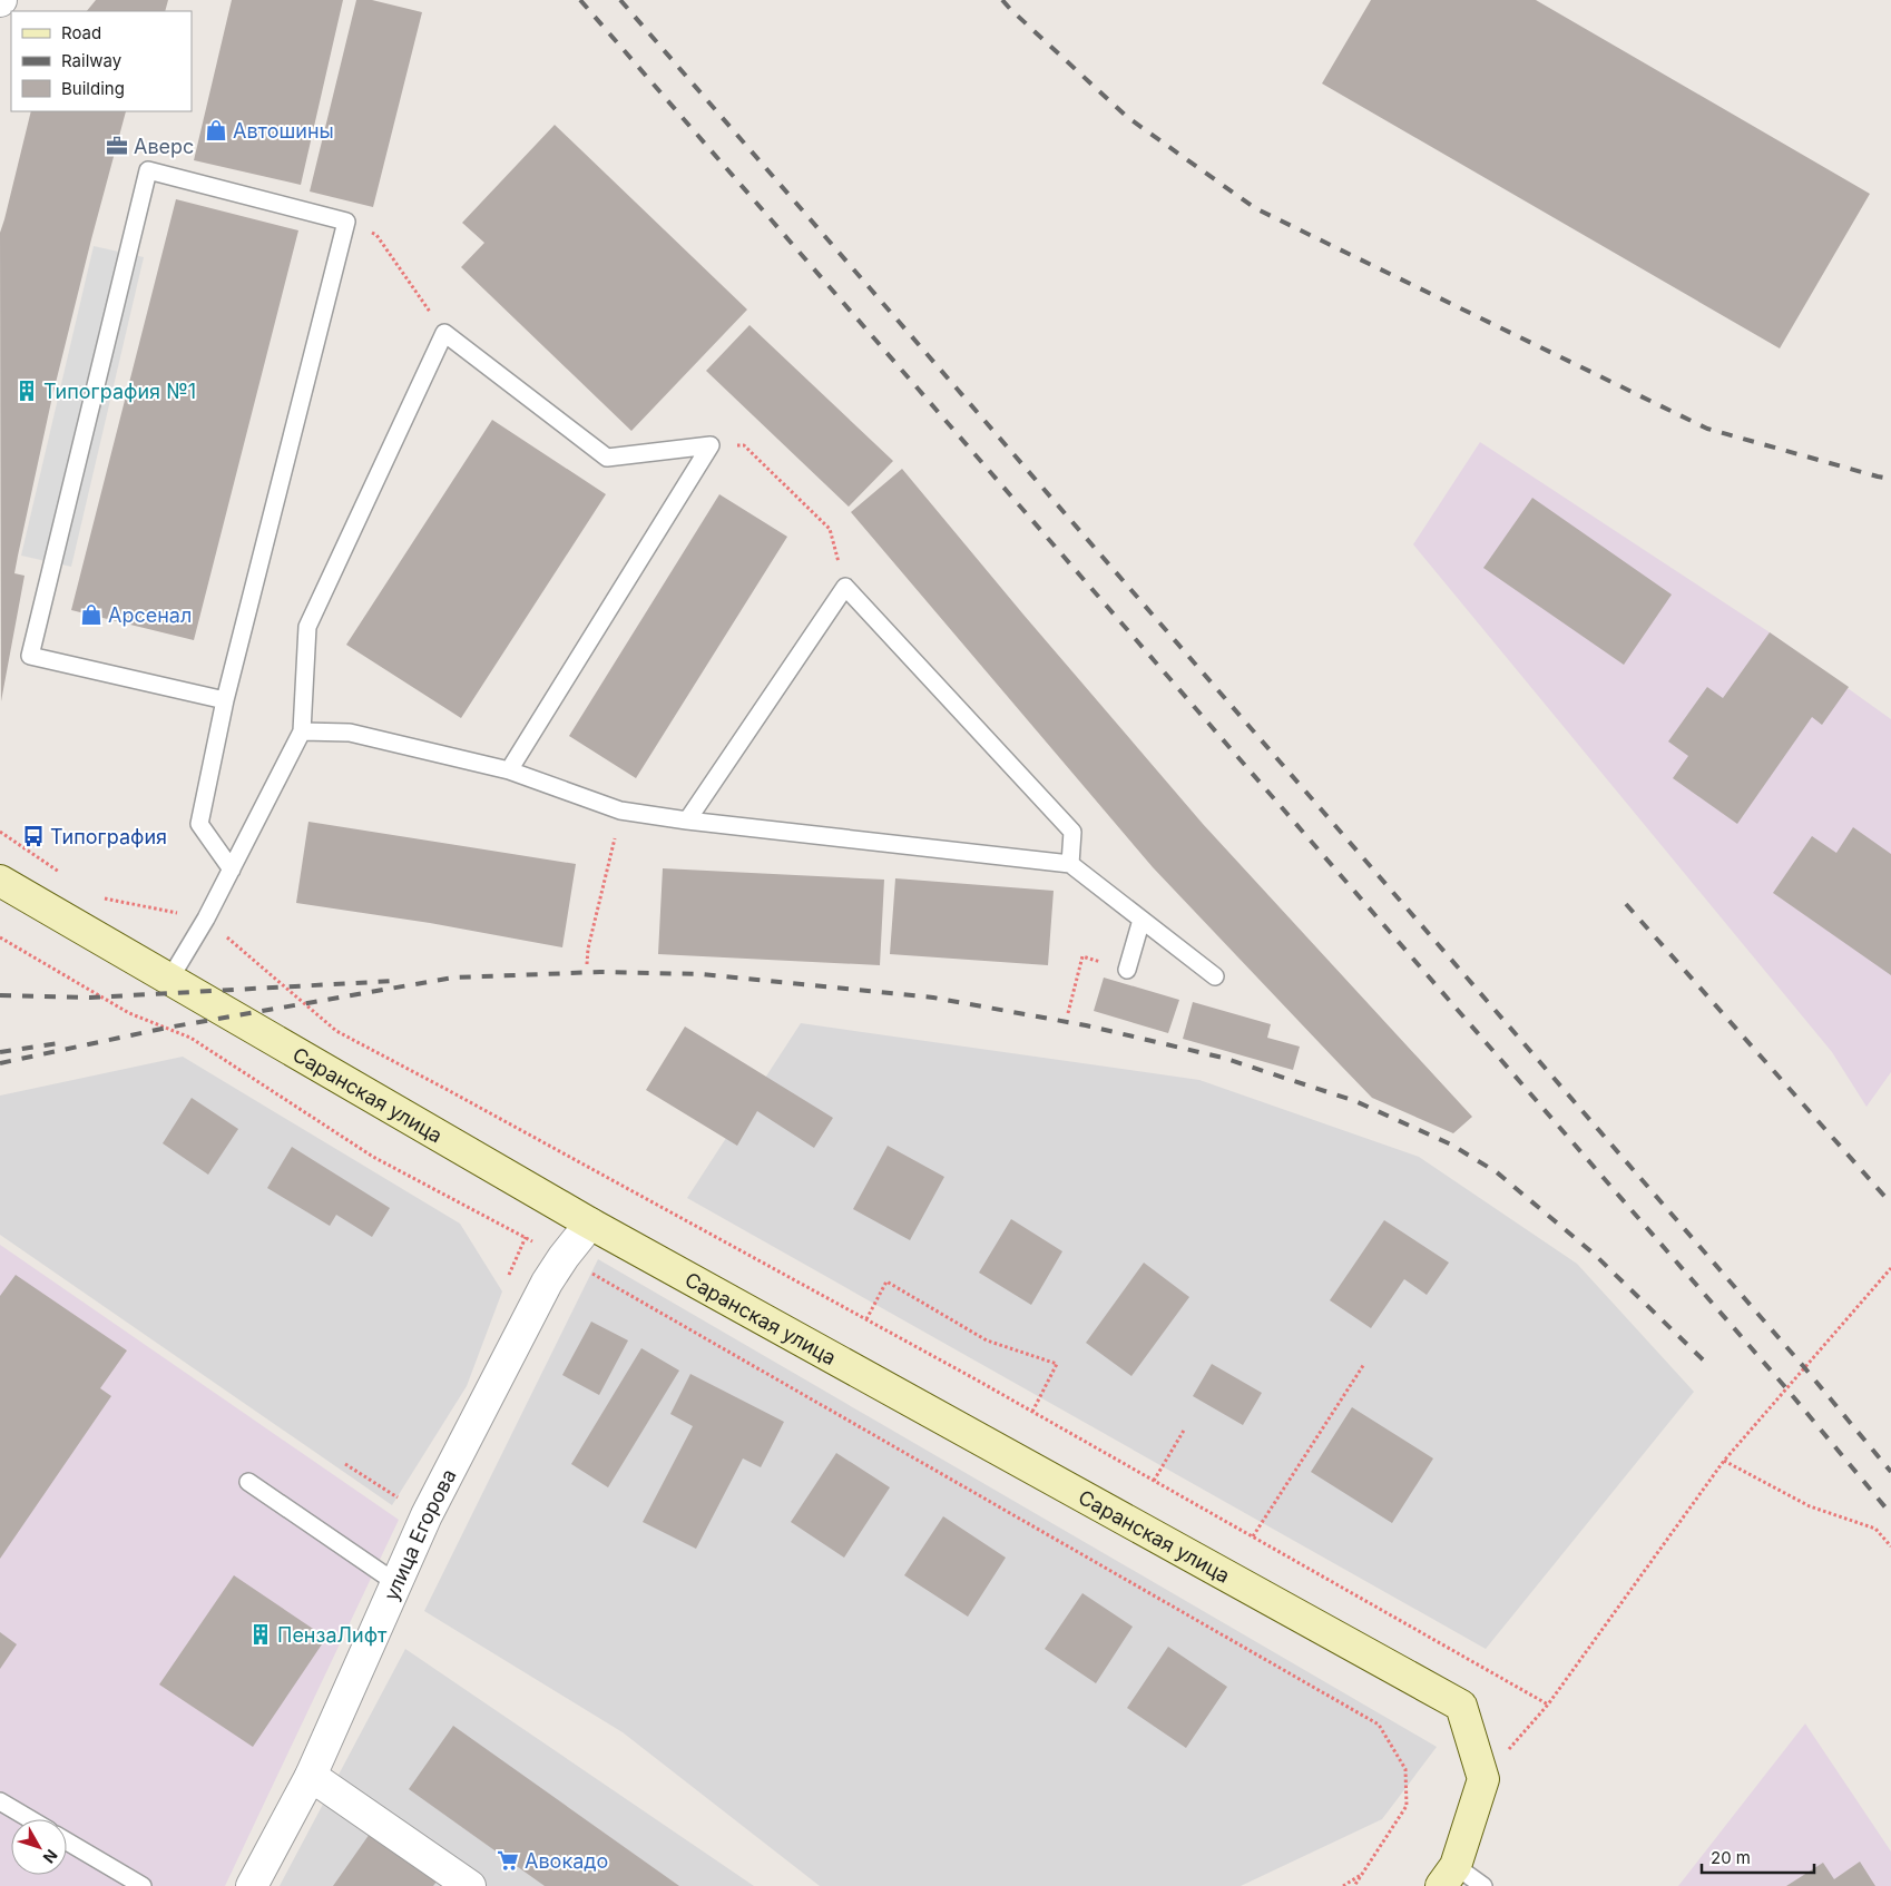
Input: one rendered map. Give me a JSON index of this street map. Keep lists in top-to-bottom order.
{
  "streets": {
    "main road": ["Саранская улица"],
    "street": ["улица Егорова"]
  },
  "crossings": [
    ["Саранская улица", "улица Егорова"]
  ],
  "places": {
    "shop": ["Автошины", "Арсенал"],
    "office": ["Аверс"],
    "building": ["Типография №1", "ПензаЛифт"],
    "bus stop": ["Типография"],
    "supermarket": ["Авокадо"]
  },
  "legend": ["Road", "Railway", "Building"],
  "scale_bar": "20 m",
  "north": "bottom right"
}
